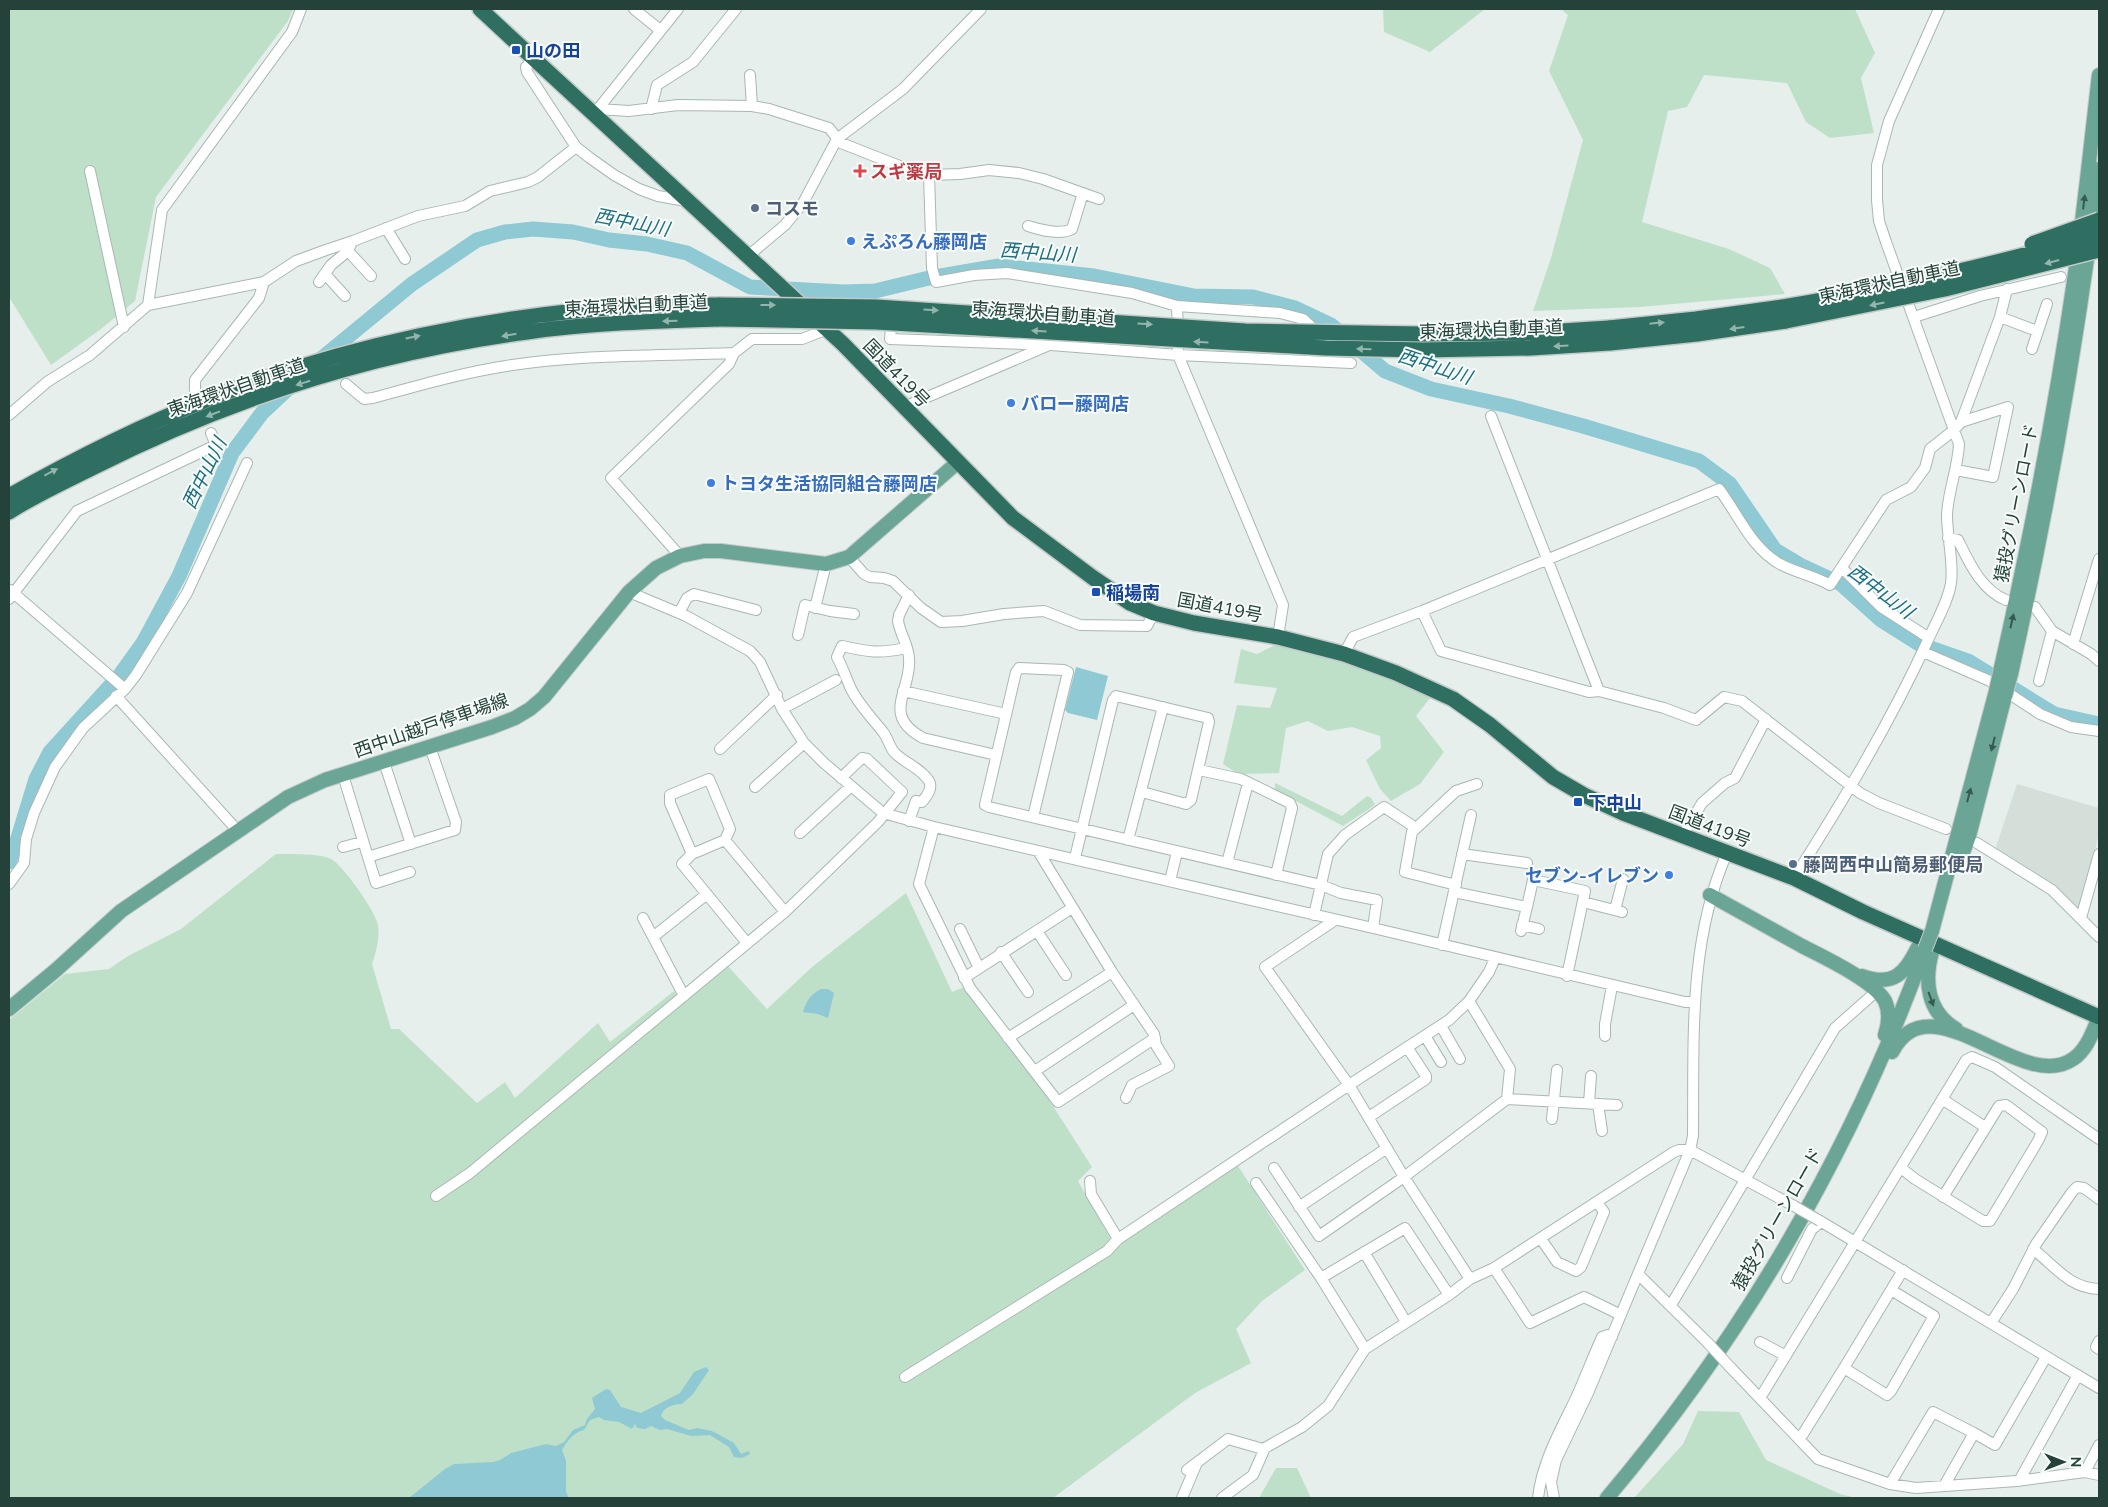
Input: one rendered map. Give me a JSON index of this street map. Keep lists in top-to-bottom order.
{
  "streets": {
    "highway": ["東海環状自動車道", "国道419号"],
    "main road": ["猿投グリーンロード", "西中山越戸停車場線"]
  },
  "crossings": [
    ["国道419号", "西中山越戸停車場線"]
  ],
  "water": ["西中山川"],
  "places": {
    "transit": ["山の田", "稲場南", "下中山"],
    "health": ["スギ薬局"],
    "other": [
      "コスモ",
      "えぷろん藤岡店",
      "バロー藤岡店",
      "トヨタ生活協同組合藤岡店",
      "藤岡西中山簡易郵便局",
      "セブン-イレブン"
    ]
  },
  "north": "right"
}
